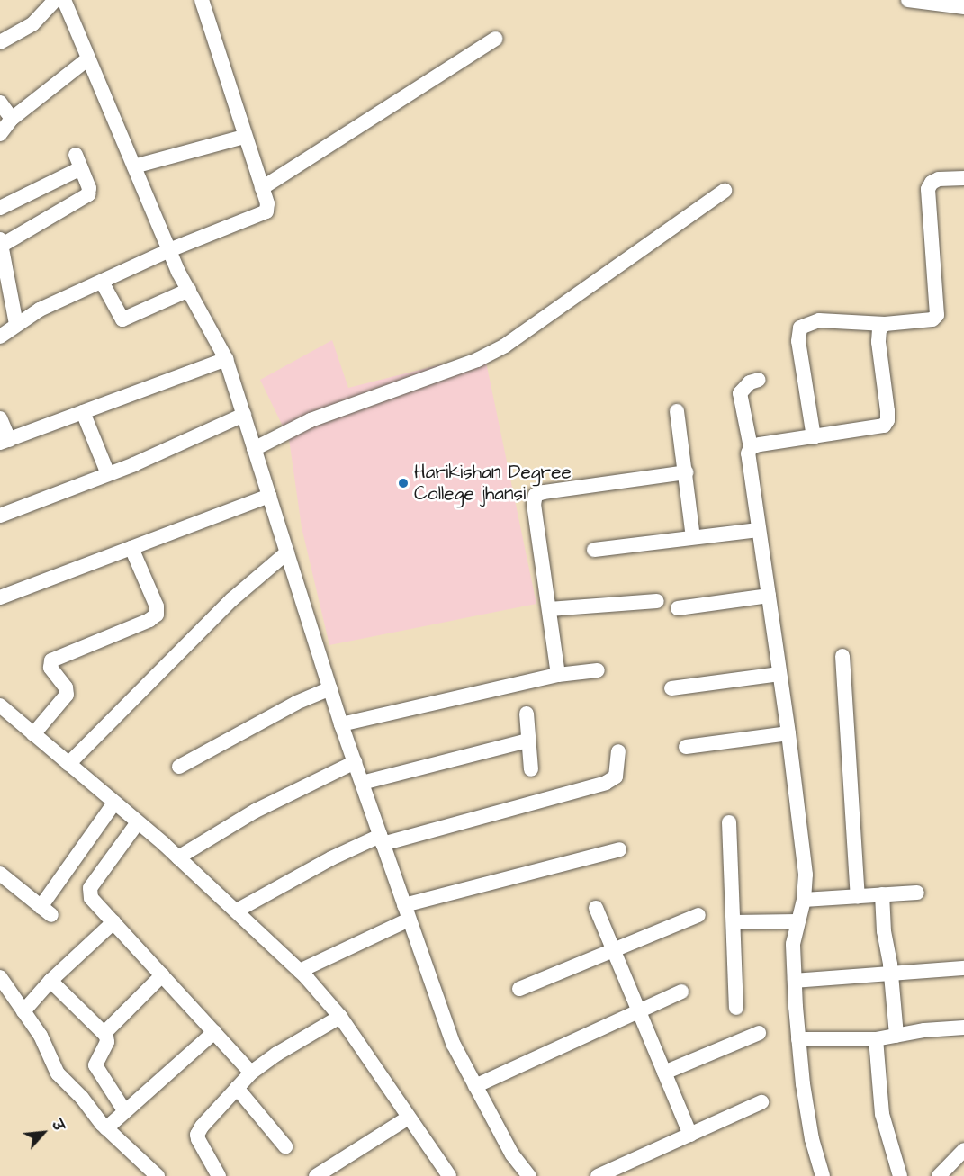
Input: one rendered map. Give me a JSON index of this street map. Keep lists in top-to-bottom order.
{
  "places": ["Harikishan Degree College jhansi"],
  "north": "top right"
}
